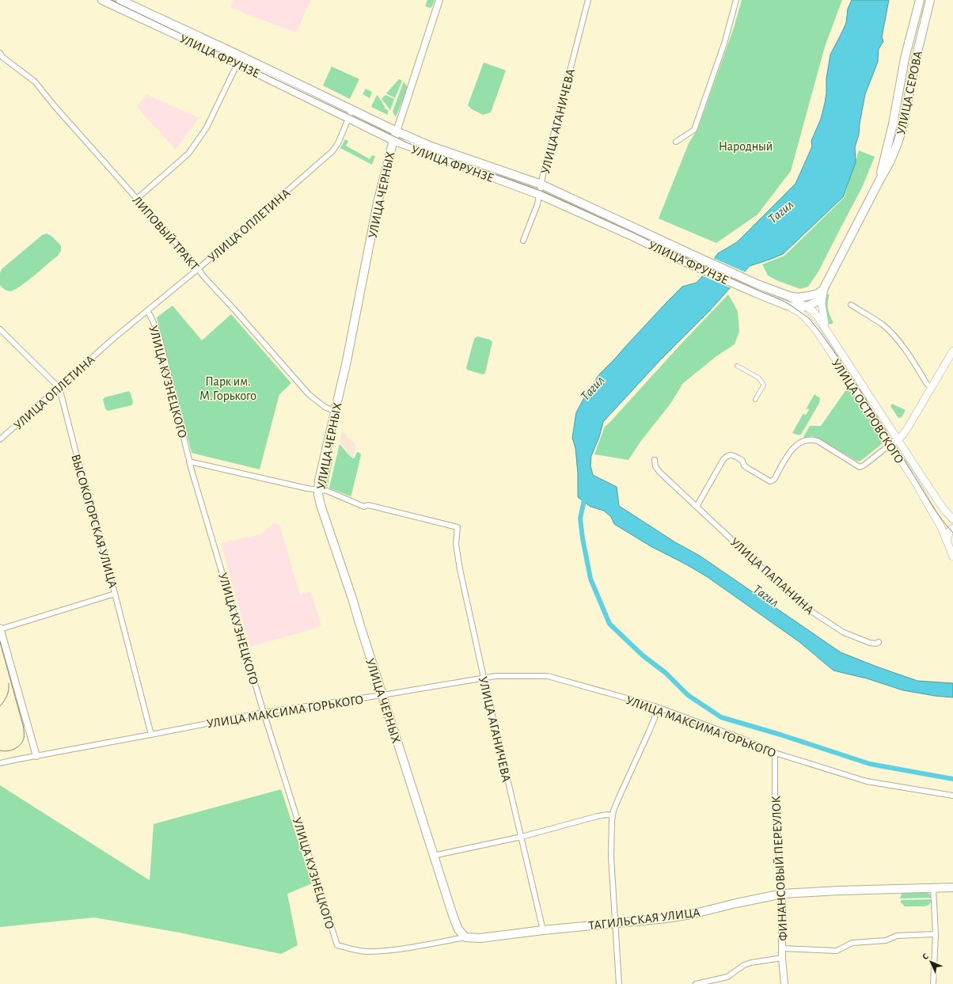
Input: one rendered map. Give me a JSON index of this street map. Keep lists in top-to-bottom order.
{
  "streets": {
    "main road": [
      "УЛИЦА ФРУНЗЕ",
      "УЛИЦА СЕРОВА",
      "УЛИЦА ЧЕРНЫХ",
      "УЛИЦА ОСТРОВСКОГО",
      "ТАГИЛЬСКАЯ УЛИЦА"
    ],
    "street": [
      "УЛИЦА АГАНИЧЕВА",
      "УЛИЦА ОПЛЕТИНА",
      "ЛИПОВЫЙ ТРАКТ",
      "УЛИЦА КУЗНЕЦКОГО",
      "ВЫСОКОГОРСКАЯ УЛИЦА",
      "УЛИЦА ПАПАНИНА",
      "УЛИЦА МАКСИМА ГОРЬКОГО",
      "ФИНАНСОВЫЙ ПЕРЕУЛОК"
    ]
  },
  "crossings": [
    ["УЛИЦА ФРУНЗЕ", "УЛИЦА АГАНИЧЕВА"],
    ["УЛИЦА ФРУНЗЕ", "УЛИЦА ЧЕРНЫХ"],
    ["УЛИЦА ФРУНЗЕ", "УЛИЦА ОПЛЕТИНА"],
    ["УЛИЦА ФРУНЗЕ", "УЛИЦА ОСТРОВСКОГО"],
    ["УЛИЦА СЕРОВА", "УЛИЦА ОСТРОВСКОГО"],
    ["УЛИЦА АГАНИЧЕВА", "УЛИЦА ЧЕРНЫХ"],
    ["УЛИЦА АГАНИЧЕВА", "УЛИЦА МАКСИМА ГОРЬКОГО"],
    ["УЛИЦА АГАНИЧЕВА", "ТАГИЛЬСКАЯ УЛИЦА"],
    ["УЛИЦА ЧЕРНЫХ", "ЛИПОВЫЙ ТРАКТ"],
    ["УЛИЦА ЧЕРНЫХ", "УЛИЦА МАКСИМА ГОРЬКОГО"],
    ["УЛИЦА ЧЕРНЫХ", "ТАГИЛЬСКАЯ УЛИЦА"],
    ["УЛИЦА ОПЛЕТИНА", "ЛИПОВЫЙ ТРАКТ"],
    ["УЛИЦА ОПЛЕТИНА", "УЛИЦА КУЗНЕЦКОГО"],
    ["УЛИЦА ОПЛЕТИНА", "ВЫСОКОГОРСКАЯ УЛИЦА"],
    ["УЛИЦА КУЗНЕЦКОГО", "УЛИЦА МАКСИМА ГОРЬКОГО"],
    ["УЛИЦА КУЗНЕЦКОГО", "ТАГИЛЬСКАЯ УЛИЦА"],
    ["ВЫСОКОГОРСКАЯ УЛИЦА", "УЛИЦА МАКСИМА ГОРЬКОГО"],
    ["УЛИЦА МАКСИМА ГОРЬКОГО", "ФИНАНСОВЫЙ ПЕРЕУЛОК"],
    ["ФИНАНСОВЫЙ ПЕРЕУЛОК", "ТАГИЛЬСКАЯ УЛИЦА"]
  ],
  "water": ["Тагил"],
  "parks": ["Народный", "Парк им. М.Горького"],
  "north": "top left"
}
